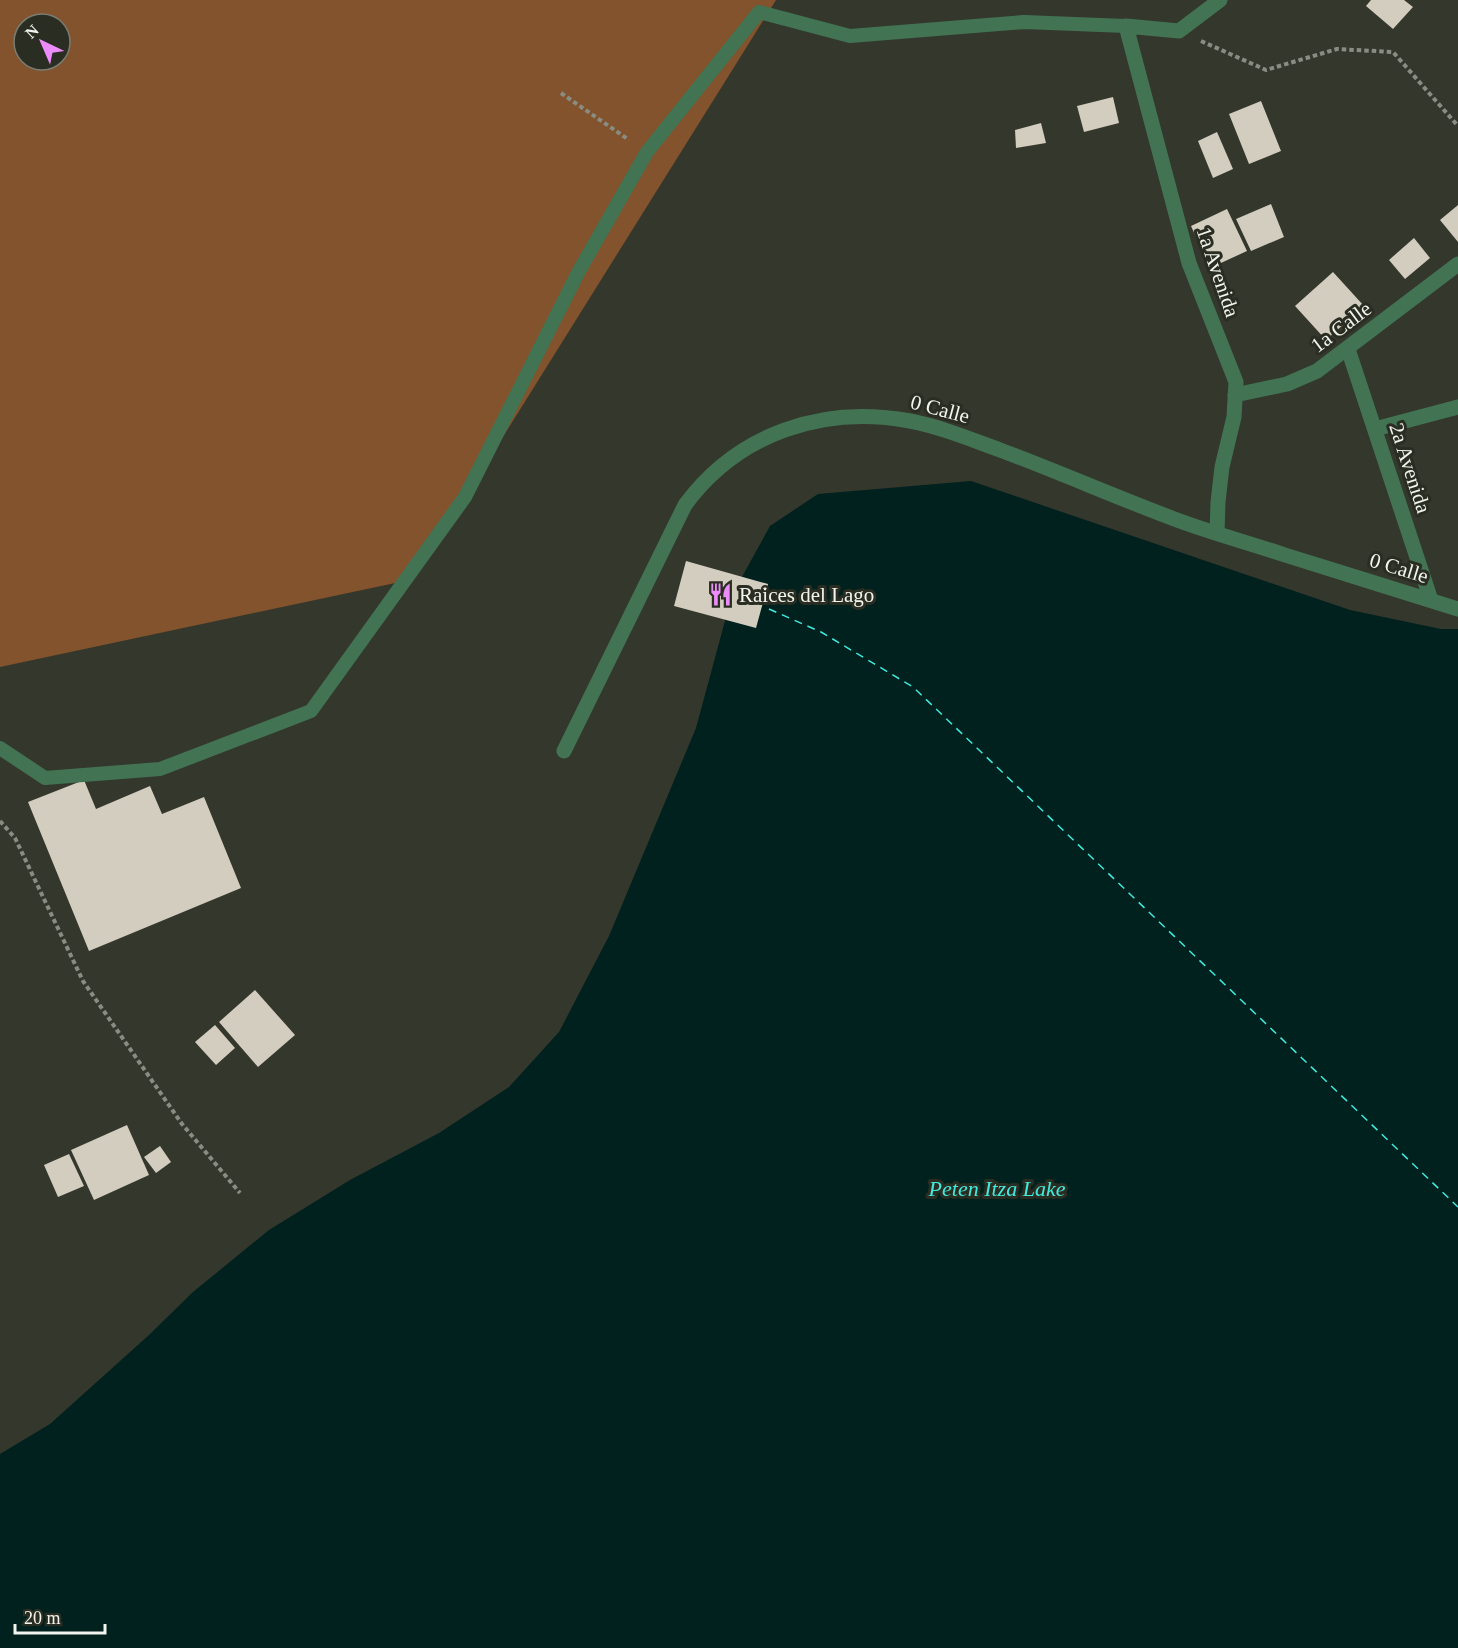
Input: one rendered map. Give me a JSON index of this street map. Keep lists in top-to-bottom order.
{
  "streets": {
    "street": [
      "1a Avenida",
      "1a Calle",
      "0 Calle",
      "2a Avenida"
    ]
  },
  "crossings": [
    ["1a Avenida", "1a Calle"],
    ["1a Avenida", "0 Calle"],
    ["1a Calle", "2a Avenida"],
    ["0 Calle", "2a Avenida"]
  ],
  "water": ["Peten Itza Lake"],
  "places": {
    "restaurant": ["Raices del Lago"]
  },
  "scale_bar": "20 m",
  "north": "top left"
}
